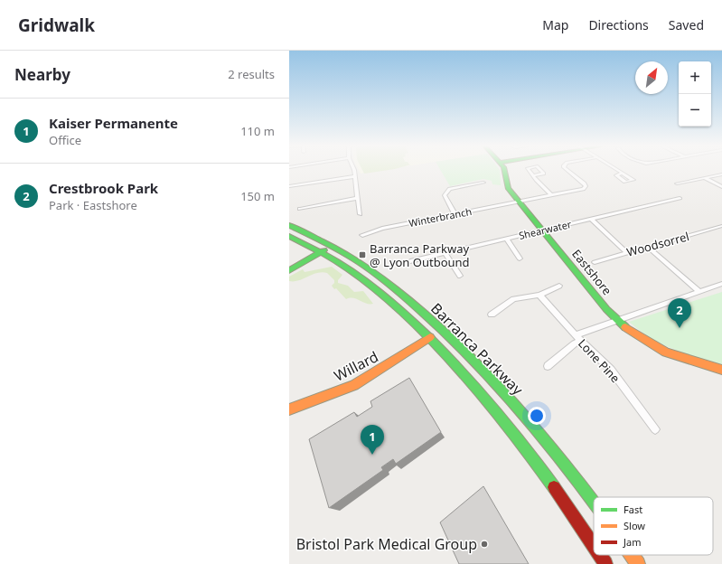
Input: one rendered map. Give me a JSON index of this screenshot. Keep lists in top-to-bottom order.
{
  "streets": {
    "street": [
      "Winterbranch",
      "Shearwater",
      "Woodsorrel",
      "Eastshore",
      "Barranca Parkway",
      "Lone Pine",
      "Willard"
    ]
  },
  "crossings": [
    ["Winterbranch", "Eastshore"],
    ["Shearwater", "Eastshore"],
    ["Barranca Parkway", "Willard"]
  ],
  "places": {
    "transit": ["Barranca Parkway @ Lyon Outbound"],
    "other": ["Bristol Park Medical Group"]
  },
  "legend": ["Fast", "Slow", "Jam"],
  "north": "top right",
  "page": {
    "header": "Gridwalk",
    "nav": ["Map", "Directions", "Saved"],
    "heading": ["Nearby", "2 results"],
    "map_buttons": ["+", "−"],
    "list": [
      {
        "mark": "1",
        "name": "Kaiser Permanente",
        "note": "Office",
        "value": "110 m"
      },
      {
        "mark": "2",
        "name": "Crestbrook Park",
        "note": "Park · Eastshore",
        "value": "150 m"
      }
    ],
    "pins": ["2", "1"]
  }
}
